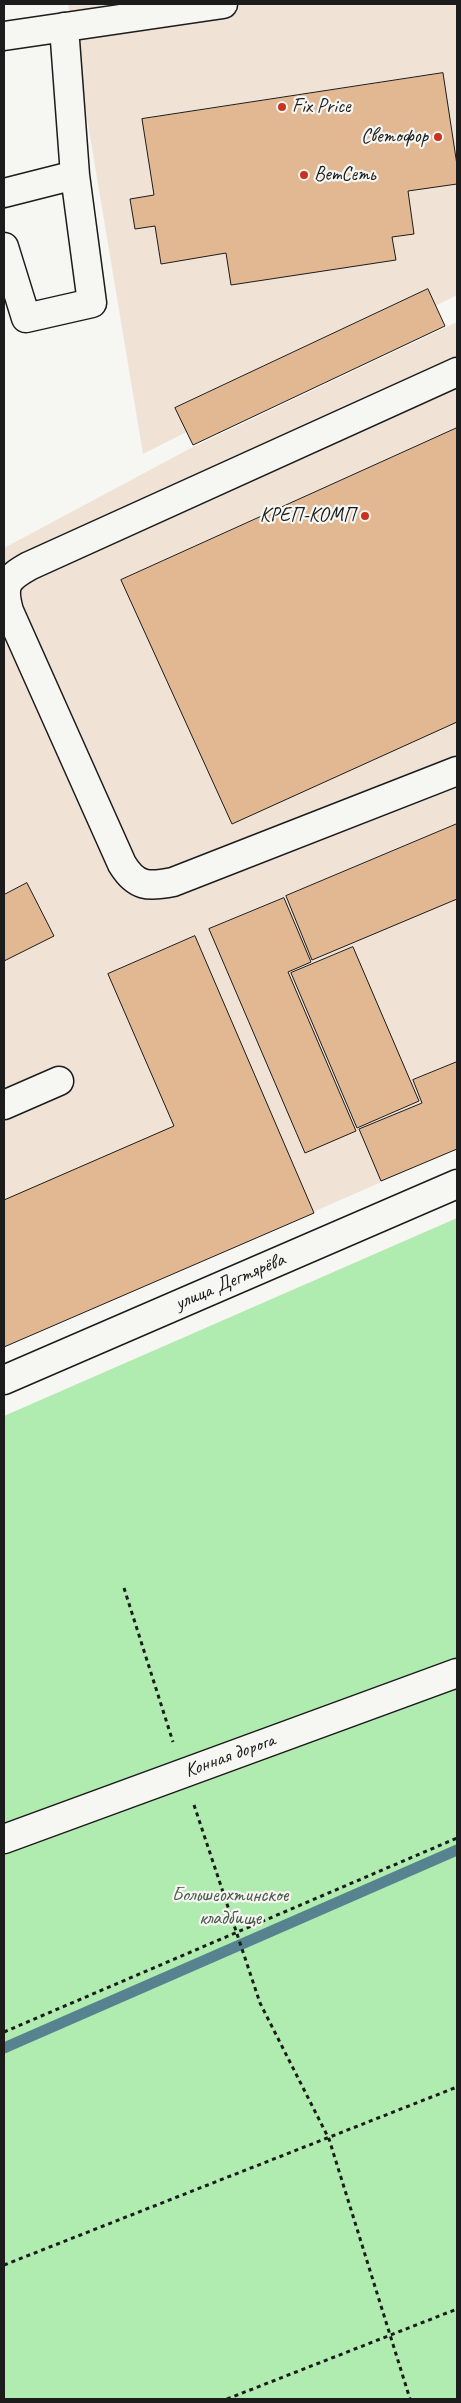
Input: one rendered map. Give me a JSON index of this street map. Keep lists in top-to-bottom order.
{
  "streets": {
    "street": ["улица Дегтярёва", "Конная дорога"]
  },
  "parks": ["Большеохтинское кладбище"],
  "places": [
    "Fix Price",
    "Светофор",
    "ВетСеть",
    "КРЕП-КОМП"
  ]
}
